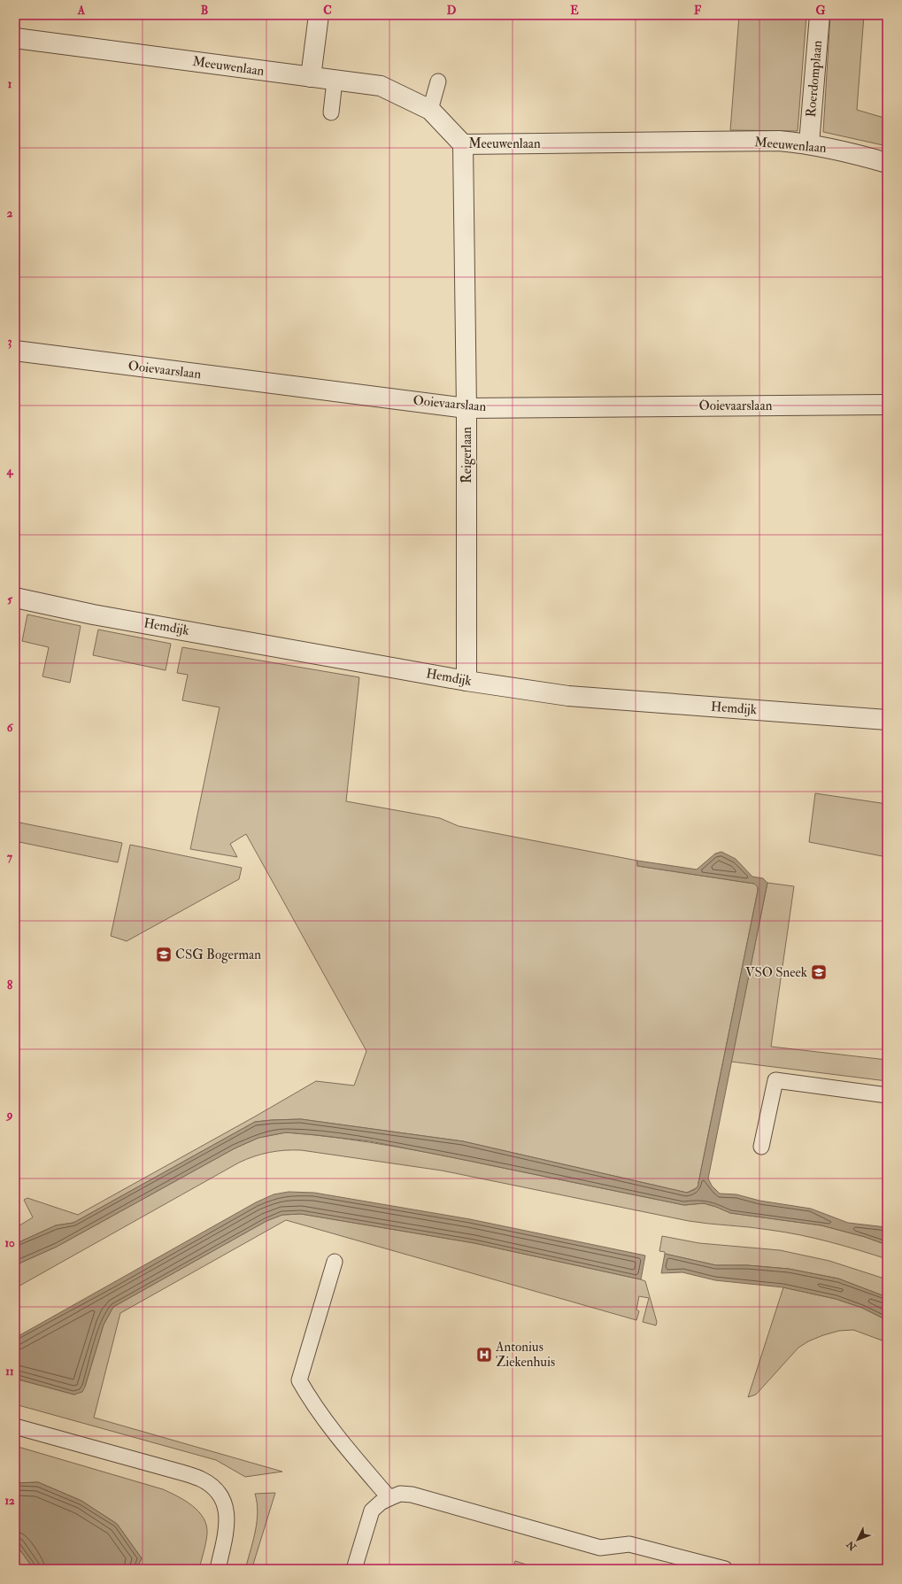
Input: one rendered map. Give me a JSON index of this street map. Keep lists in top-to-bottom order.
{
  "streets": {
    "street": [
      "Meeuwenlaan",
      "Roerdomplaan",
      "Ooievaarslaan",
      "Reigerlaan",
      "Hemdijk"
    ]
  },
  "crossings": [
    ["Meeuwenlaan", "Roerdomplaan"],
    ["Meeuwenlaan", "Reigerlaan"],
    ["Ooievaarslaan", "Reigerlaan"],
    ["Reigerlaan", "Hemdijk"]
  ],
  "places": {
    "school or university": ["CSG Bogerman", "VSO Sneek"],
    "hospital": ["Antonius Ziekenhuis"]
  },
  "north": "bottom left",
  "grid": {
    "columns": [
      "A",
      "B",
      "C",
      "D",
      "E",
      "F",
      "G"
    ],
    "rows": [
      "1",
      "2",
      "3",
      "4",
      "5",
      "6",
      "7",
      "8",
      "9",
      "10",
      "11",
      "12"
    ]
  }
}
